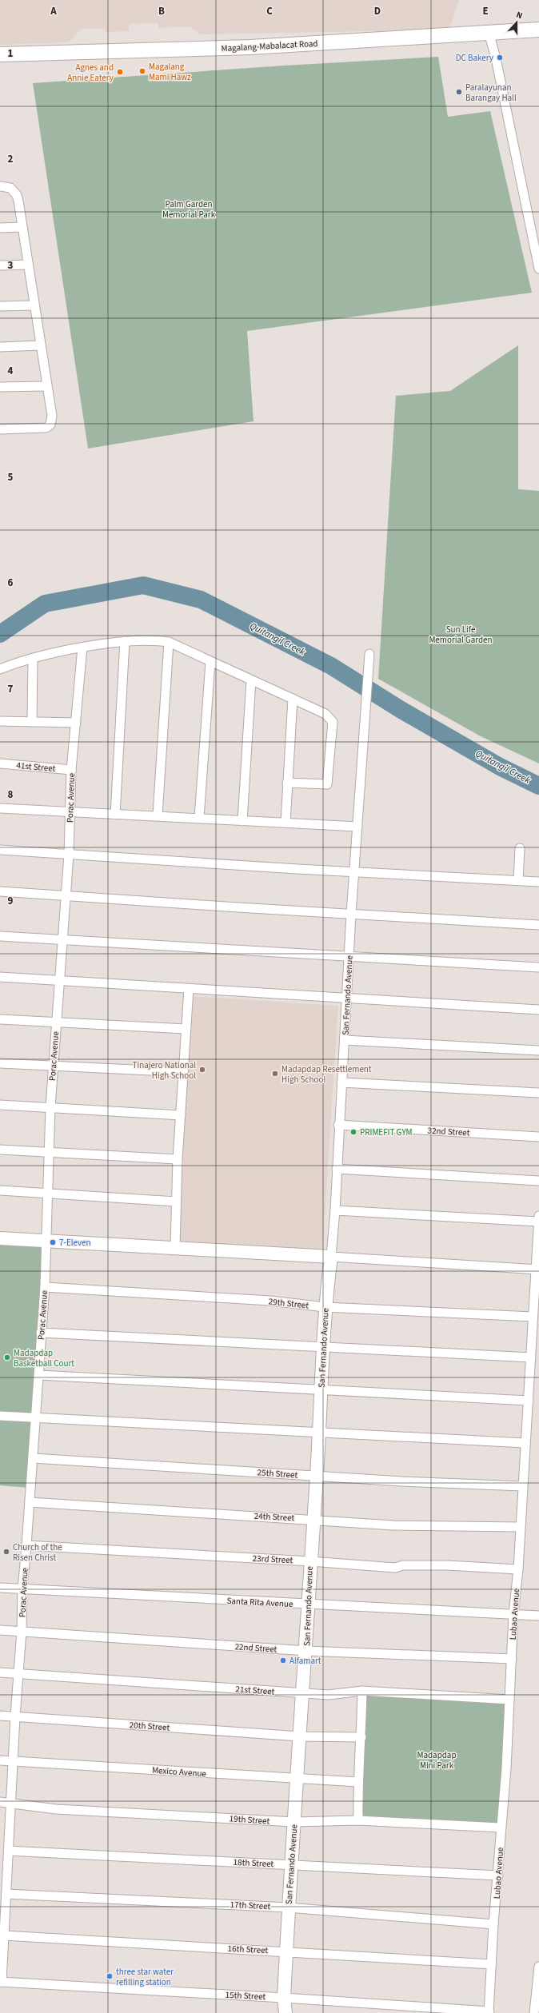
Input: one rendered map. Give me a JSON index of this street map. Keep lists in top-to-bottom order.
{
  "streets": {
    "main road": ["Magalang-Mabalacat Road", "San Fernando Avenue"],
    "street": [
      "41st Street",
      "Porac Avenue",
      "32nd Street",
      "29th Street",
      "25th Street",
      "24th Street",
      "23rd Street",
      "Santa Rita Avenue",
      "Lubao Avenue",
      "22nd Street",
      "21st Street",
      "20th Street",
      "Mexico Avenue",
      "19th Street",
      "18th Street",
      "17th Street",
      "16th Street",
      "15th Street"
    ]
  },
  "crossings": [
    ["41st Street", "Porac Avenue"],
    ["Porac Avenue", "29th Street"],
    ["Porac Avenue", "25th Street"],
    ["Porac Avenue", "24th Street"],
    ["Porac Avenue", "23rd Street"],
    ["Porac Avenue", "Santa Rita Avenue"],
    ["Porac Avenue", "22nd Street"],
    ["Porac Avenue", "21st Street"],
    ["Porac Avenue", "20th Street"],
    ["Porac Avenue", "Mexico Avenue"],
    ["Porac Avenue", "19th Street"],
    ["Porac Avenue", "18th Street"],
    ["Porac Avenue", "17th Street"],
    ["Porac Avenue", "16th Street"],
    ["Porac Avenue", "15th Street"],
    ["San Fernando Avenue", "32nd Street"],
    ["San Fernando Avenue", "29th Street"],
    ["San Fernando Avenue", "25th Street"],
    ["San Fernando Avenue", "24th Street"],
    ["San Fernando Avenue", "23rd Street"],
    ["San Fernando Avenue", "Santa Rita Avenue"],
    ["San Fernando Avenue", "22nd Street"],
    ["San Fernando Avenue", "21st Street"],
    ["San Fernando Avenue", "20th Street"],
    ["San Fernando Avenue", "Mexico Avenue"],
    ["San Fernando Avenue", "19th Street"],
    ["San Fernando Avenue", "18th Street"],
    ["San Fernando Avenue", "17th Street"],
    ["San Fernando Avenue", "16th Street"],
    ["San Fernando Avenue", "15th Street"],
    ["29th Street", "Lubao Avenue"],
    ["25th Street", "Lubao Avenue"],
    ["24th Street", "Lubao Avenue"],
    ["23rd Street", "Lubao Avenue"],
    ["Santa Rita Avenue", "Lubao Avenue"],
    ["Lubao Avenue", "22nd Street"],
    ["Lubao Avenue", "21st Street"],
    ["Lubao Avenue", "19th Street"],
    ["Lubao Avenue", "18th Street"],
    ["Lubao Avenue", "17th Street"],
    ["Lubao Avenue", "16th Street"],
    ["Lubao Avenue", "15th Street"]
  ],
  "water": ["Quitangil Creek"],
  "parks": ["Palm Garden Memorial Park", "Sun Life Memorial Garden", "Madapdap Mini Park"],
  "places": [
    "DC Bakery",
    "Magalang Mami Hawz",
    "Agnes and Annie Eatery",
    "Paralayunan Barangay Hall",
    "Tinajero National High School",
    "Madapdap Resettlement High School",
    "PRIMEFIT GYM",
    "7-Eleven",
    "Madapdap Basketball Court",
    "Church of the Risen Christ",
    "Alfamart",
    "three star water refilling station"
  ],
  "north": "top",
  "grid": {
    "columns": [
      "A",
      "B",
      "C",
      "D",
      "E"
    ],
    "rows": [
      "1",
      "2",
      "3",
      "4",
      "5",
      "6",
      "7",
      "8",
      "9"
    ]
  }
}
